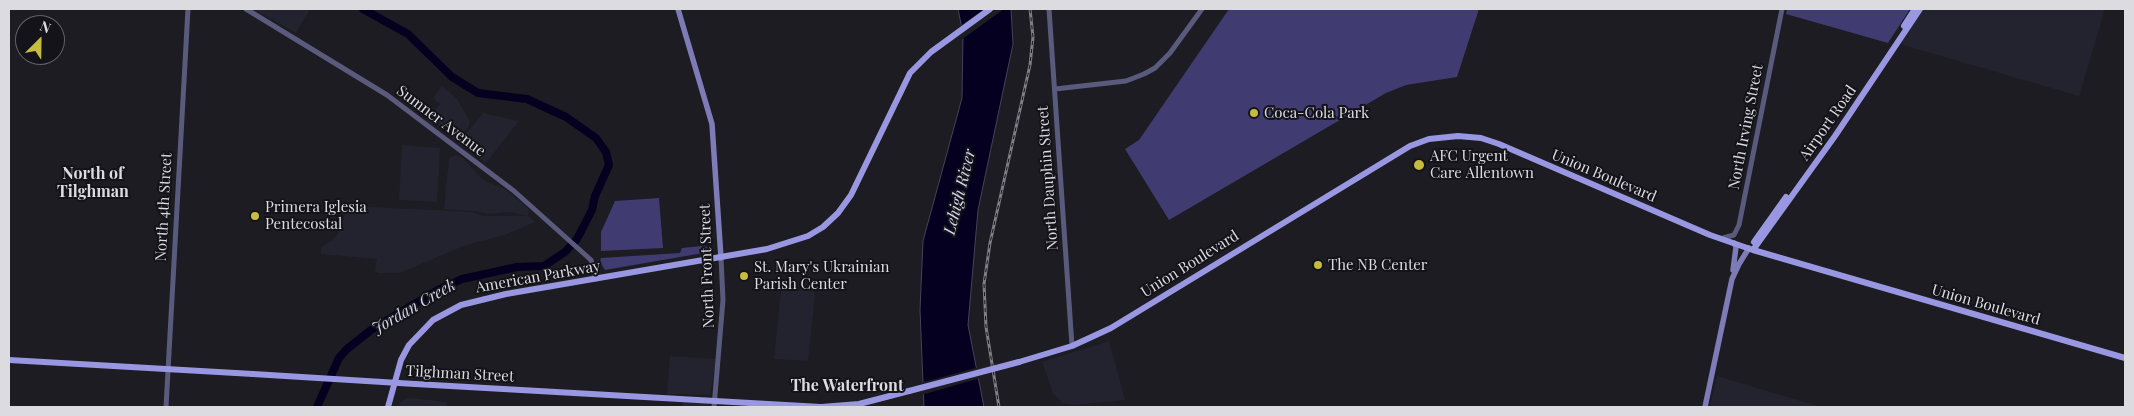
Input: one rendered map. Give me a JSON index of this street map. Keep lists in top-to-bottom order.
{
  "streets": {
    "main road": [
      "Airport Road",
      "Union Boulevard",
      "North Front Street",
      "American Parkway",
      "Tilghman Street"
    ],
    "street": [
      "Sumner Avenue",
      "North Irving Street",
      "North Dauphin Street",
      "North 4th Street"
    ]
  },
  "crossings": [
    ["Sumner Avenue", "American Parkway"],
    ["Airport Road", "Union Boulevard"],
    ["North Irving Street", "Union Boulevard"],
    ["Union Boulevard", "North Dauphin Street"],
    ["Union Boulevard", "Tilghman Street"],
    ["North 4th Street", "Tilghman Street"],
    ["North Front Street", "American Parkway"],
    ["North Front Street", "Tilghman Street"]
  ],
  "districts": ["North of Tilghman", "The Waterfront"],
  "water": ["Lehigh River", "Jordan Creek"],
  "places": [
    "Coca-Cola Park",
    "AFC Urgent Care Allentown",
    "Primera Iglesia Pentecostal",
    "The NB Center",
    "St. Mary's Ukrainian Parish Center"
  ],
  "north": "top right"
}
